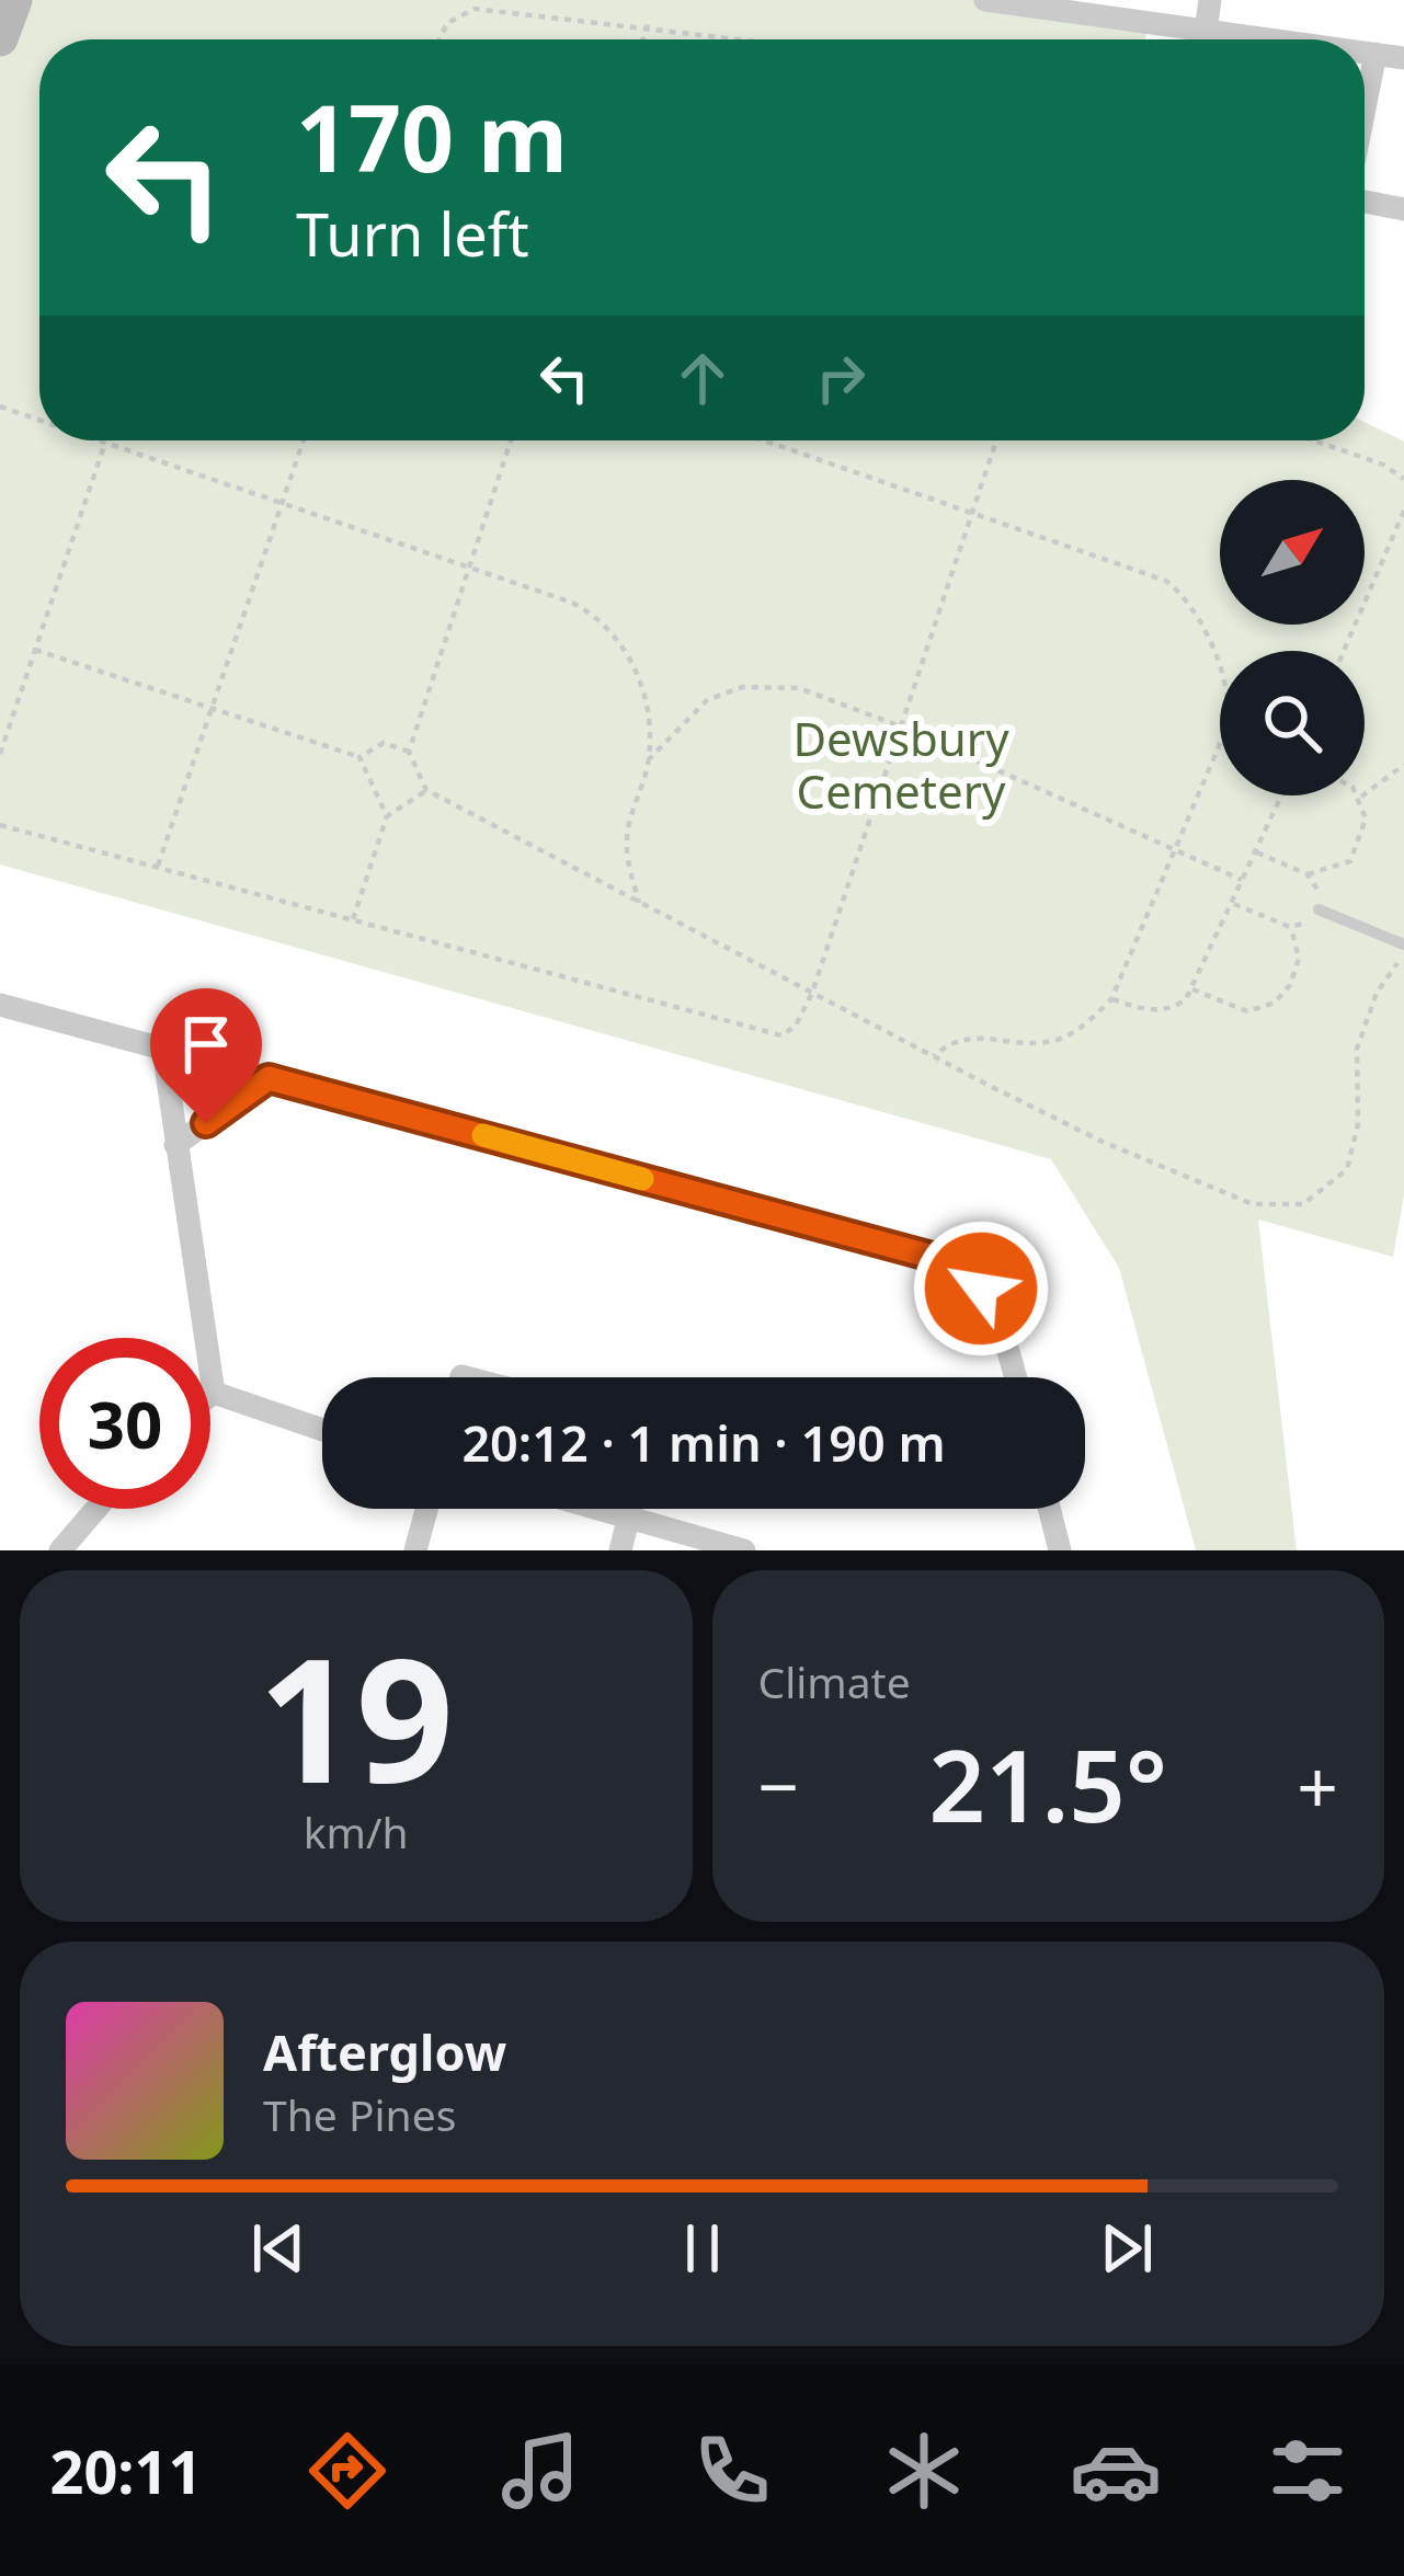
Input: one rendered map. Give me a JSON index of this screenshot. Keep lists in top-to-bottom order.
{
  "parks": ["Dewsbury Cemetery"],
  "north": "top right",
  "page": {
    "turn": ["170 m", "Turn left"],
    "limit": "30",
    "trip": "20:12 · 1 min · 190 m",
    "tile": [
      ["19", "km/h"],
      "Climate"
    ],
    "heat": ["−", "21.5°", "+"],
    "song": ["Afterglow", "The Pines"],
    "tabs": "20:11"
  }
}
